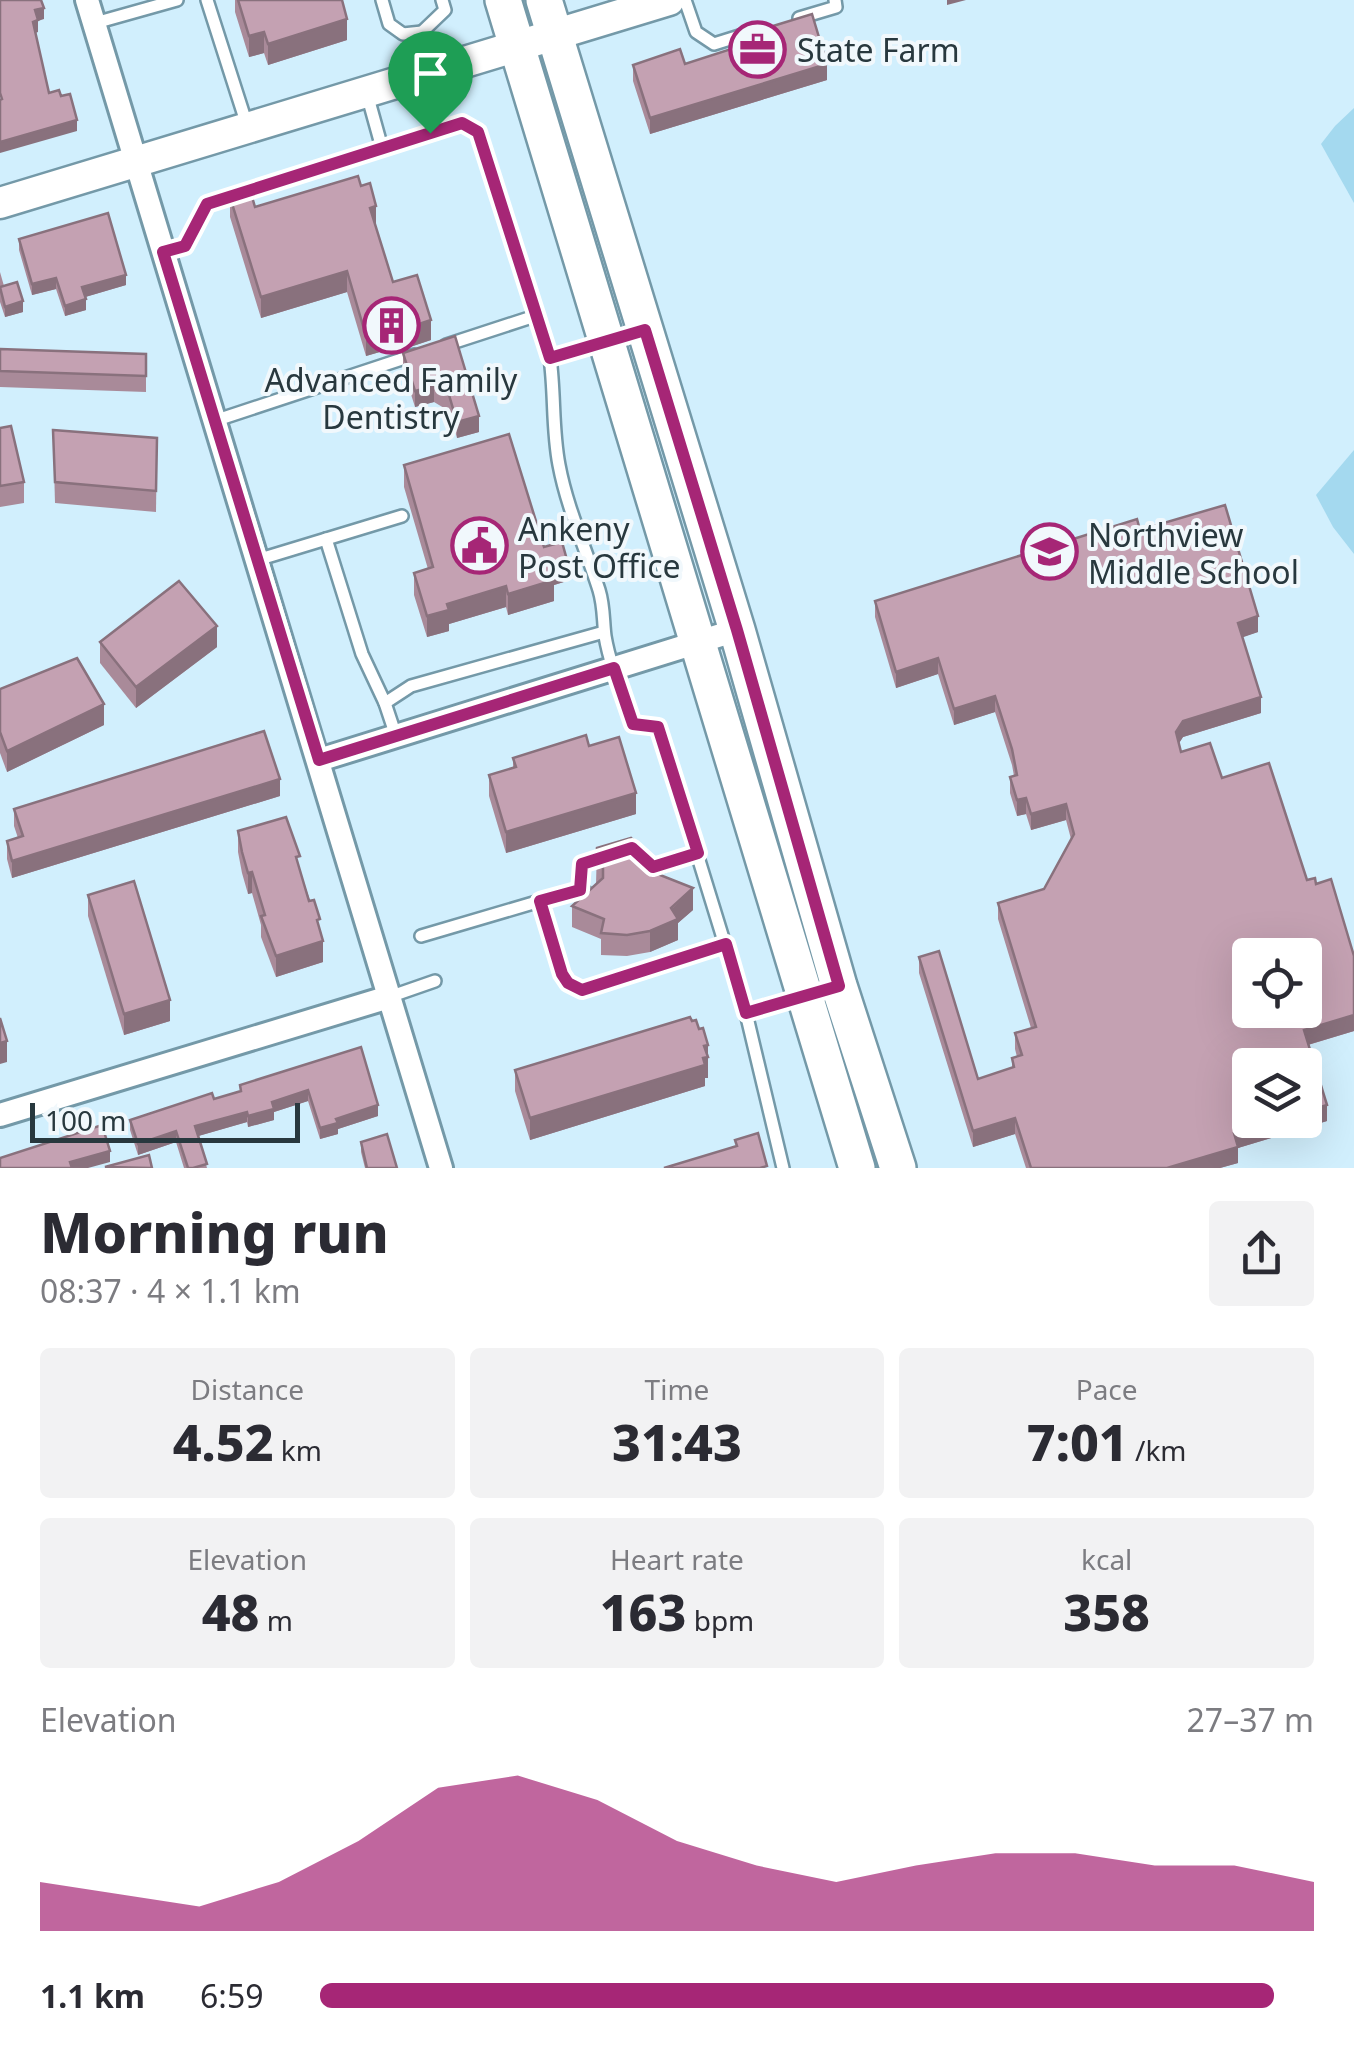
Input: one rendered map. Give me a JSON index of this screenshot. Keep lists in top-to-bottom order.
{
  "places": {
    "office": ["State Farm"],
    "building": ["Advanced Family Dentistry"],
    "public building": ["Ankeny Post Office"],
    "school or university": ["Northview Middle School"]
  },
  "scale_bar": "100 m",
  "page": {
    "scale": "100 m",
    "heading": ["Morning run", "08:37 · 4 × 1.1 km"],
    "stats": [
      ["Distance", "4.52 km"],
      ["Time", "31:43"],
      ["Pace", "7:01 /km"],
      ["Elevation", "48 m"],
      ["Heart rate", "163 bpm"],
      ["kcal", "358"]
    ],
    "chart": ["Elevation", "27–37 m"],
    "list": [
      {
        "name": "1.1 km",
        "note": "6:59"
      }
    ]
  }
}
